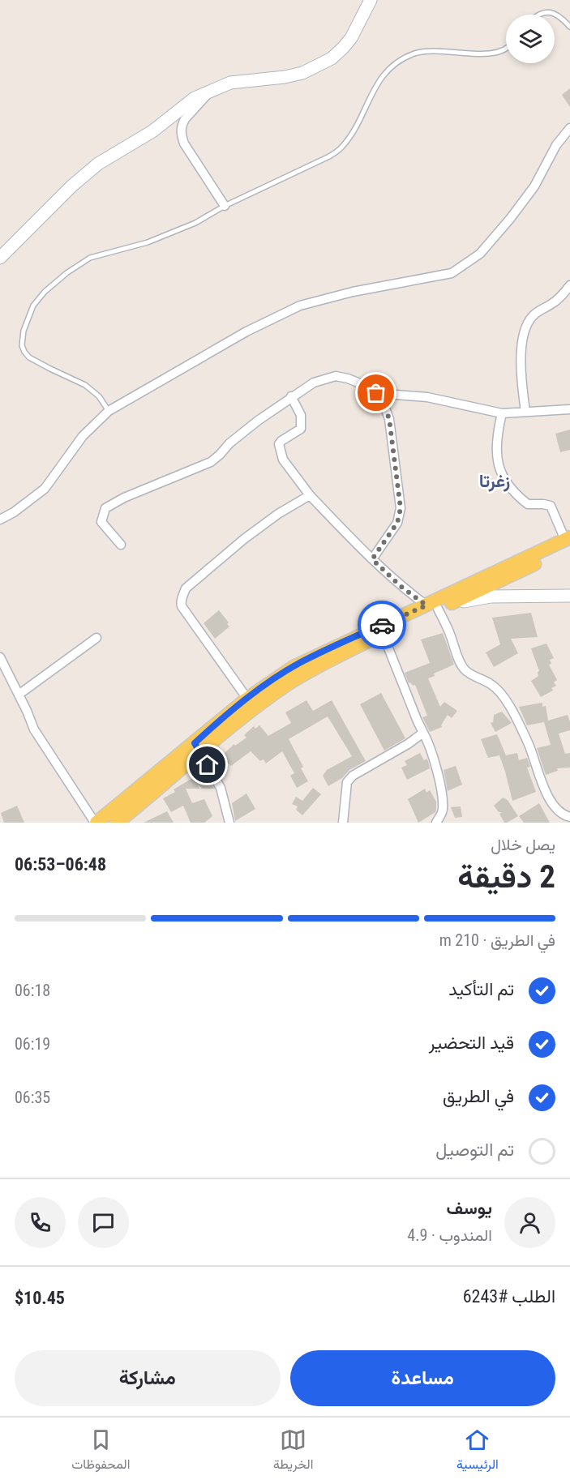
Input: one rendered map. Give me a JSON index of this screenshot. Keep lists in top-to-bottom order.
{
  "districts": ["زغرتا"],
  "page": {
    "heading": ["2 دقيقة", "يصل خلال", "06:48–06:53"],
    "panel": [
      "يوسف",
      "المندوب · 4.9",
      "الطلب #6243",
      "$10.45"
    ],
    "bar": "في الطريق · 210 m",
    "list": [
      ["تم التأكيد", "06:18"],
      ["قيد التحضير", "06:19"],
      ["في الطريق", "06:35"],
      "تم التوصيل"
    ],
    "buttons": ["مساعدة", "مشاركة"],
    "tabs": ["الرئيسية", "الخريطة", "المحفوظات"]
  }
}
